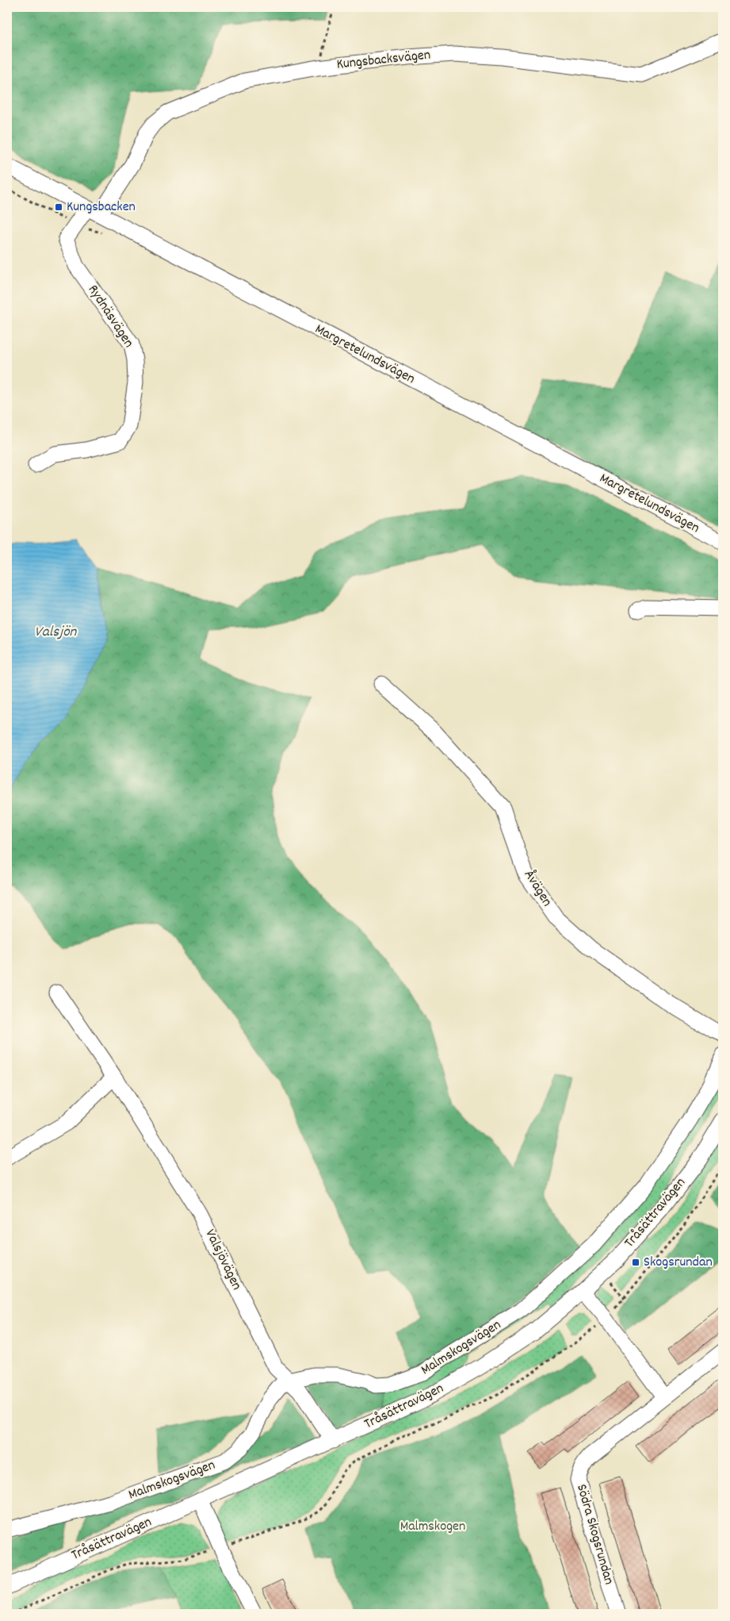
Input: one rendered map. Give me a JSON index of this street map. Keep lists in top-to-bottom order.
{
  "streets": {
    "street": [
      "Kungsbacksvägen",
      "Rydnäsvägen",
      "Margretelundsvägen",
      "Åvägen",
      "Tråsättravägen",
      "Valsjövägen",
      "Malmskogsvägen",
      "Södra Skogsrundan"
    ]
  },
  "crossings": [
    ["Kungsbacksvägen", "Rydnäsvägen"],
    ["Kungsbacksvägen", "Margretelundsvägen"],
    ["Rydnäsvägen", "Margretelundsvägen"],
    ["Tråsättravägen", "Valsjövägen"],
    ["Valsjövägen", "Malmskogsvägen"]
  ],
  "water": ["Valsjön"],
  "parks": ["Malmskogen"],
  "places": {
    "transit": ["Kungsbacken", "Skogsrundan"]
  }
}
